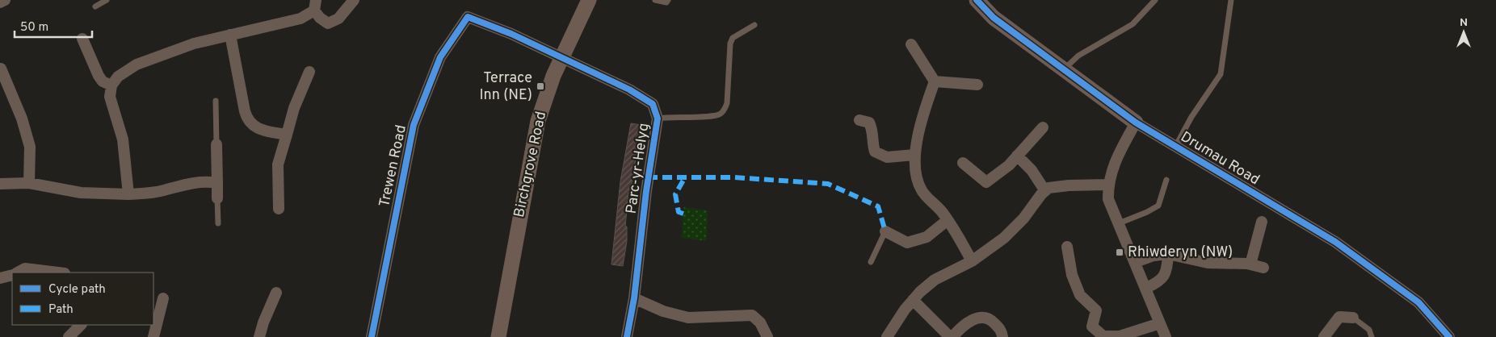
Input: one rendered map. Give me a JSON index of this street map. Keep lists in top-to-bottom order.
{
  "streets": {
    "main road": ["Drumau Road", "Birchgrove Road"],
    "street": ["Trewen Road", "Parc-yr-Helyg"]
  },
  "crossings": [
    ["Birchgrove Road", "Trewen Road"],
    ["Birchgrove Road", "Parc-yr-Helyg"],
    ["Trewen Road", "Parc-yr-Helyg"]
  ],
  "places": {
    "transit": ["Terrace Inn (NE)", "Rhiwderyn (NW)"]
  },
  "legend": ["Cycle path", "Path"],
  "scale_bar": "50 m",
  "north": "top"
}
